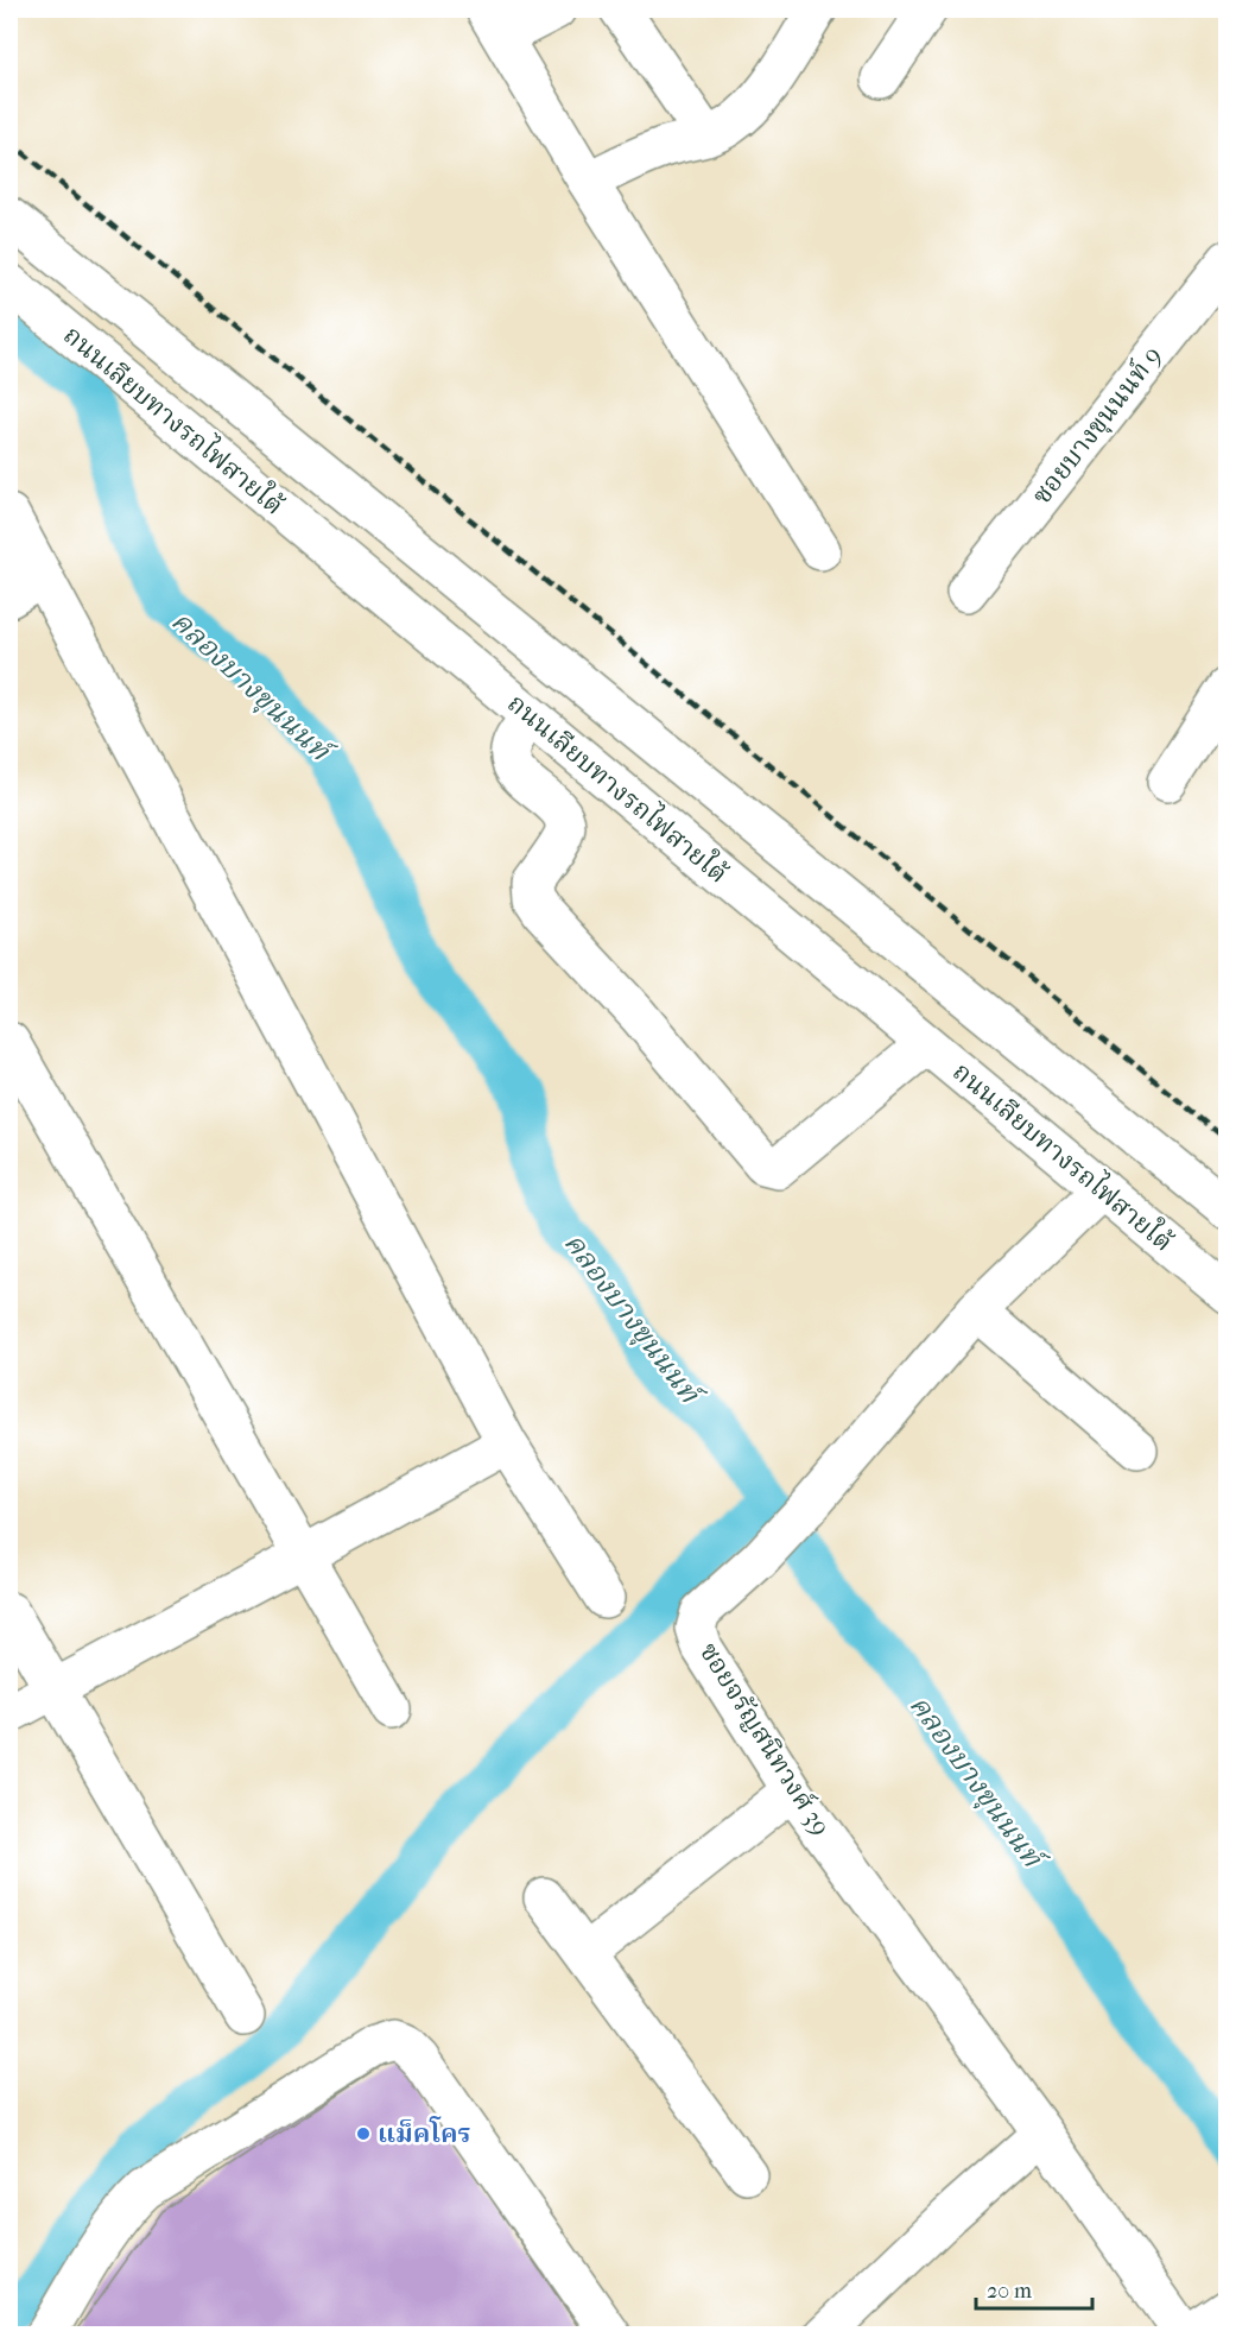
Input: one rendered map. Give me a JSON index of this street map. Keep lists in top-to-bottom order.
{
  "streets": {
    "street": ["ถนนเลียบทางรถไฟสายใต้", "ซอยบางขุนนนท์ 9", "ซอยจรัญสนิทวงศ์ 39"]
  },
  "crossings": [
    ["ถนนเลียบทางรถไฟสายใต้", "ซอยจรัญสนิทวงศ์ 39"]
  ],
  "water": ["คลองบางขุนนนท์"],
  "places": ["แม็คโคร"],
  "scale_bar": "20 m"
}
